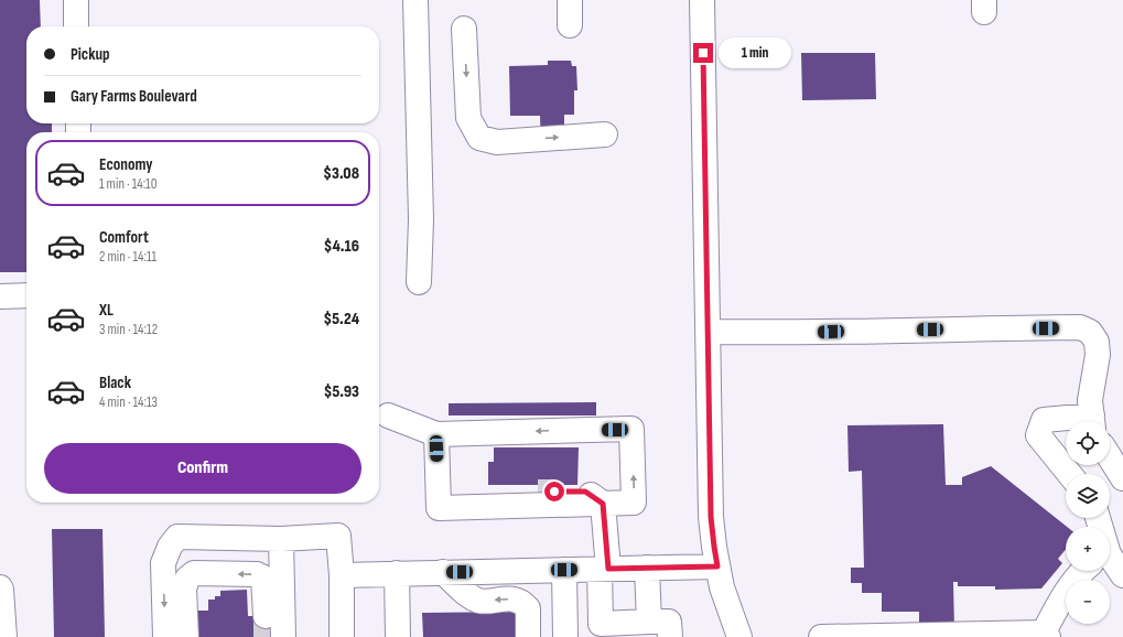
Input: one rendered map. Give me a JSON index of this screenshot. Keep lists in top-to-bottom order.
{
  "page": {
    "banner": ["Pickup", "Gary Farms Boulevard"],
    "bubble": "1 min",
    "list": [
      {
        "name": "Economy",
        "note": "1 min · 14:10",
        "value": "$3.08"
      },
      {
        "name": "Comfort",
        "note": "2 min · 14:11",
        "value": "$4.16"
      },
      {
        "name": "XL",
        "note": "3 min · 14:12",
        "value": "$5.24"
      },
      {
        "name": "Black",
        "note": "4 min · 14:13",
        "value": "$5.93"
      }
    ],
    "map_buttons": ["+", "−"],
    "buttons": "Confirm"
  }
}
